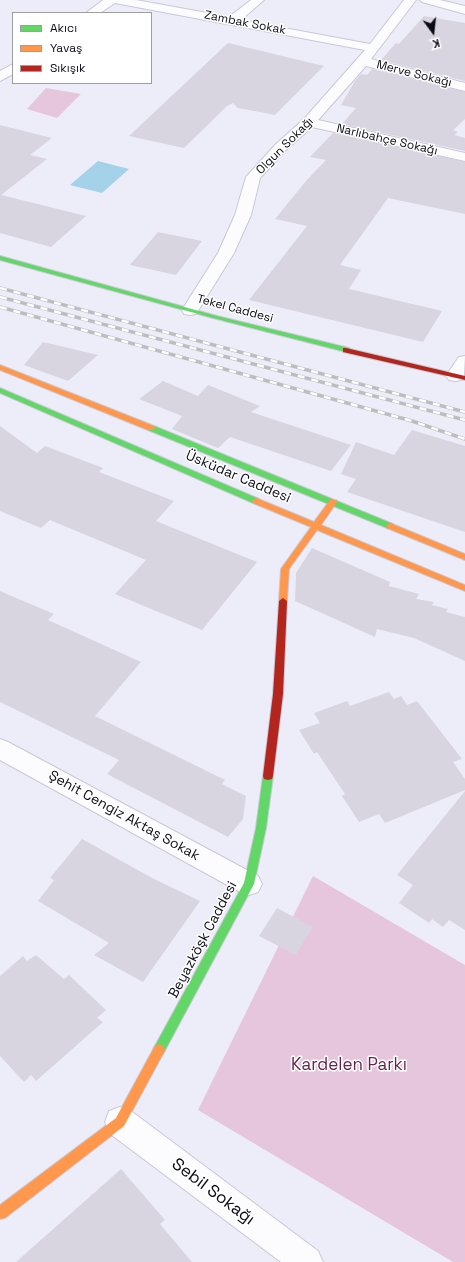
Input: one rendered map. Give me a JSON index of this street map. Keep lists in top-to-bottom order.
{
  "streets": {
    "street": [
      "Zambak Sokak",
      "Merve Sokağı",
      "Narlıbahçe Sokağı",
      "Olgun Sokağı",
      "Tekel Caddesi",
      "Üsküdar Caddesi",
      "Şehit Cengiz Aktaş Sokak",
      "Beyazköşk Caddesi",
      "Sebil Sokağı"
    ]
  },
  "crossings": [
    ["Zambak Sokak", "Olgun Sokağı"],
    ["Merve Sokağı", "Olgun Sokağı"],
    ["Narlıbahçe Sokağı", "Olgun Sokağı"],
    ["Olgun Sokağı", "Tekel Caddesi"],
    ["Üsküdar Caddesi", "Beyazköşk Caddesi"],
    ["Şehit Cengiz Aktaş Sokak", "Beyazköşk Caddesi"],
    ["Beyazköşk Caddesi", "Sebil Sokağı"]
  ],
  "parks": ["Kardelen Parkı"],
  "legend": ["Akıcı", "Yavaş", "Sıkışık"],
  "north": "bottom"
}
